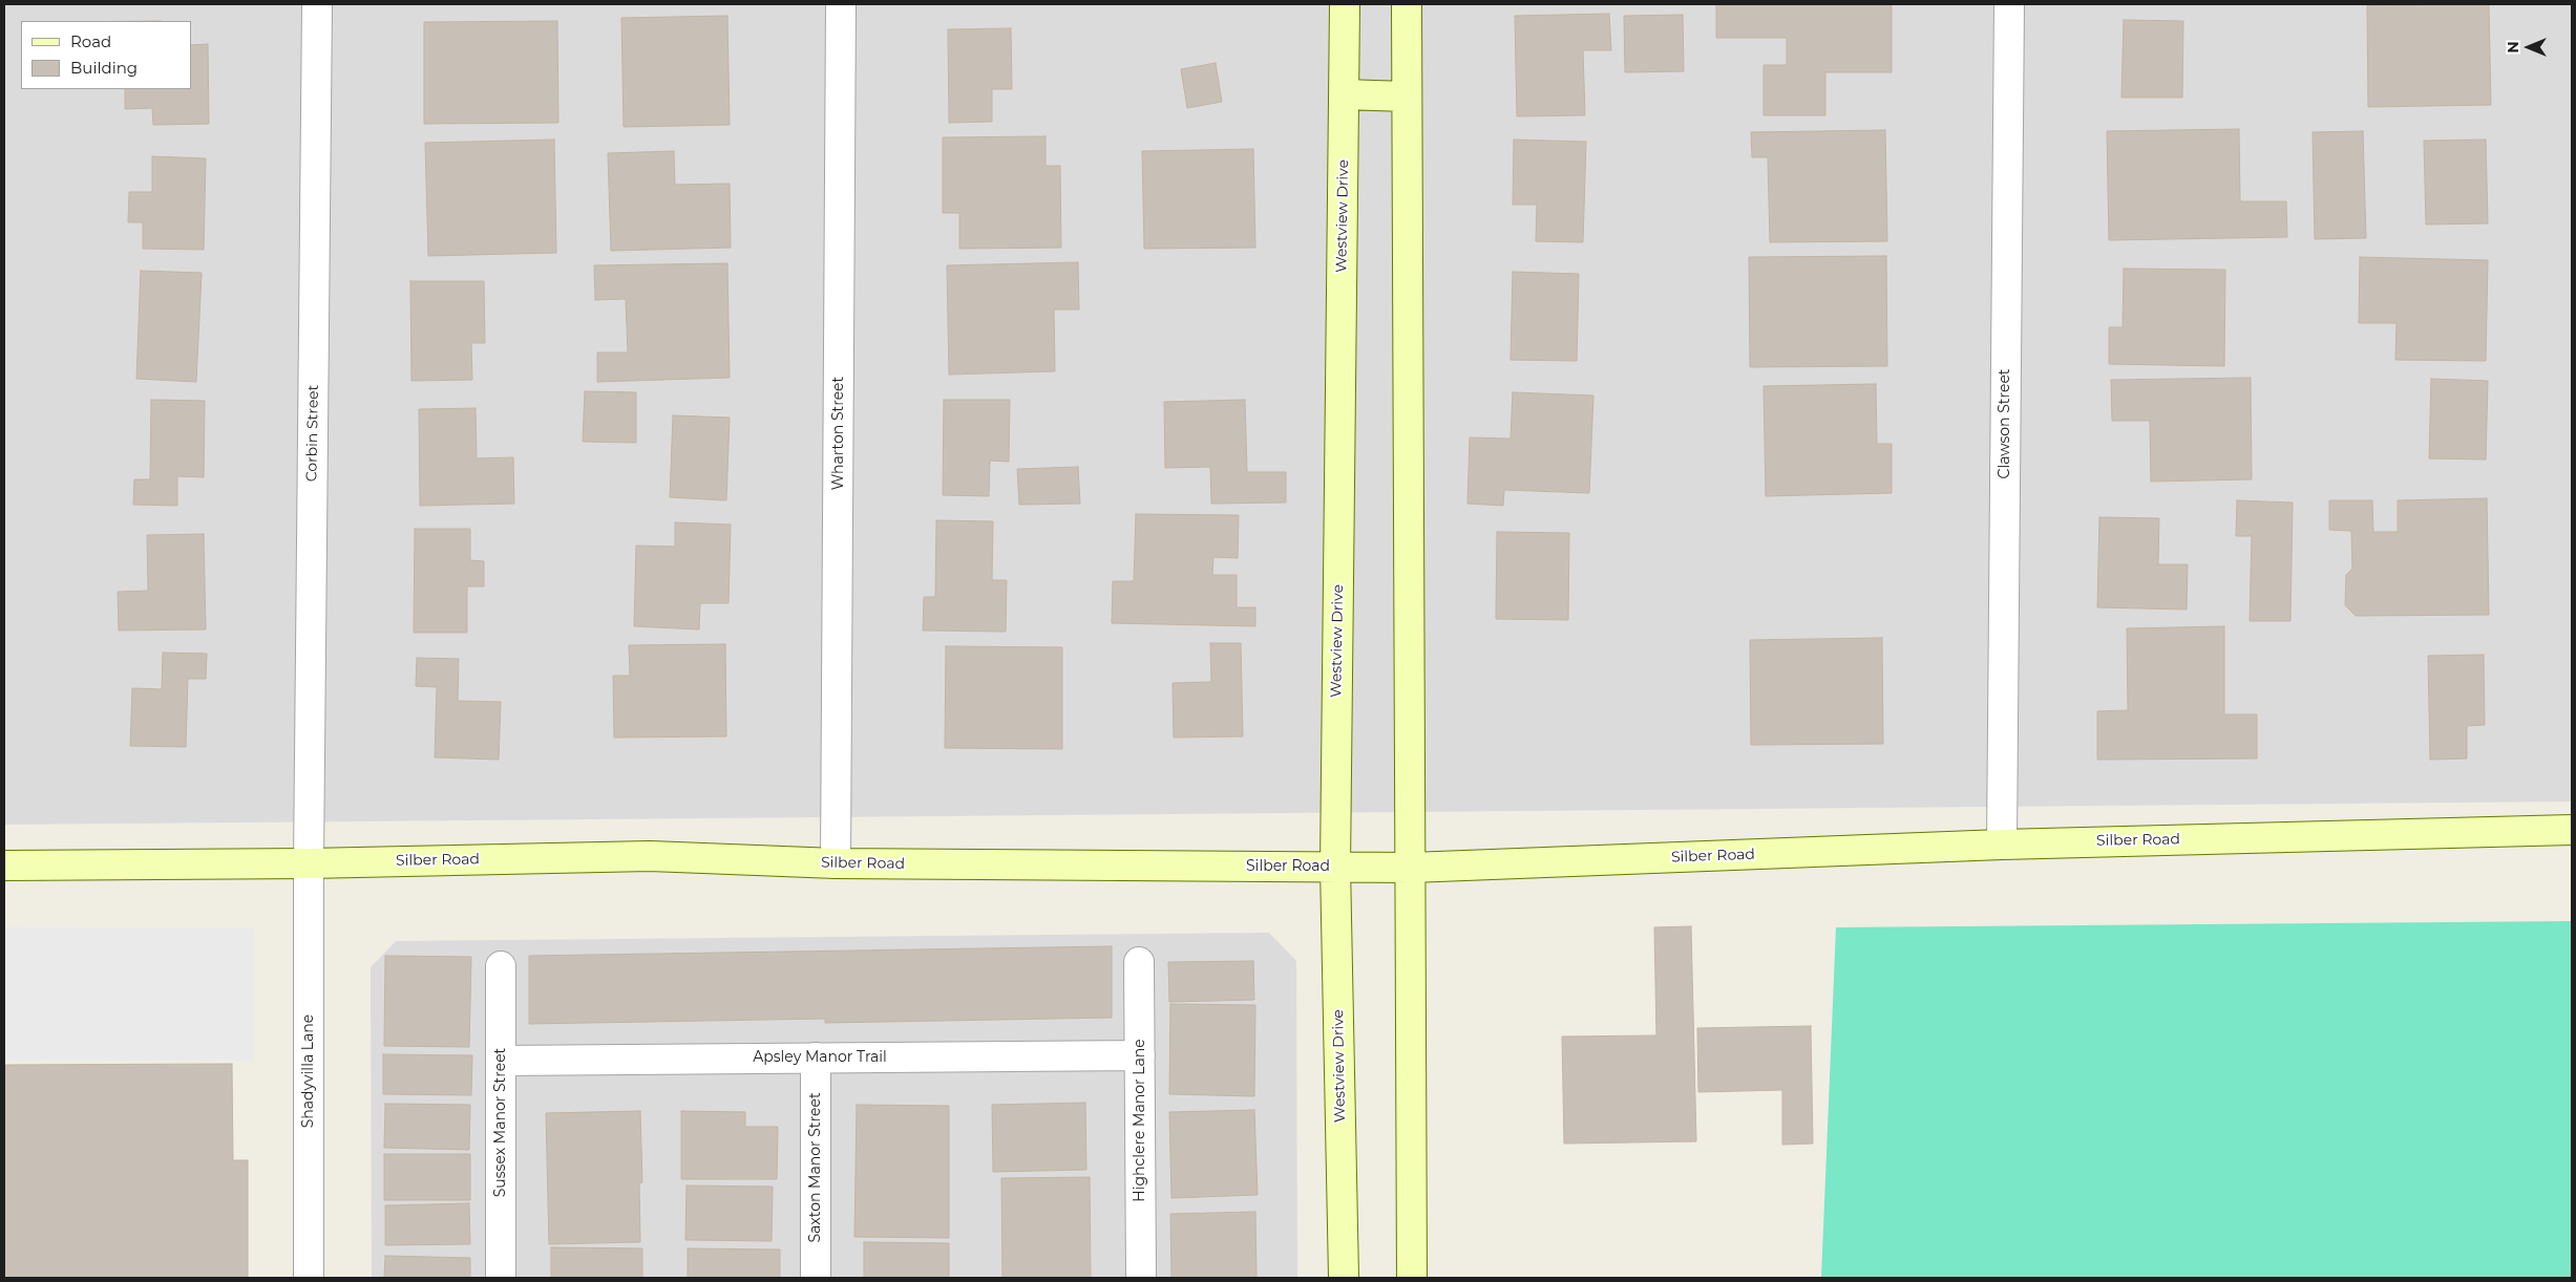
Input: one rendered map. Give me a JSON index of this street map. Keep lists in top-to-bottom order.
{
  "streets": {
    "main road": ["Westview Drive", "Silber Road"],
    "street": [
      "Clawson Street",
      "Corbin Street",
      "Wharton Street",
      "Apsley Manor Trail",
      "Shadyvilla Lane",
      "Highclere Manor Lane",
      "Sussex Manor Street",
      "Saxton Manor Street"
    ]
  },
  "crossings": [
    ["Westview Drive", "Silber Road"],
    ["Clawson Street", "Silber Road"],
    ["Corbin Street", "Silber Road"],
    ["Corbin Street", "Shadyvilla Lane"],
    ["Wharton Street", "Silber Road"],
    ["Silber Road", "Shadyvilla Lane"],
    ["Apsley Manor Trail", "Highclere Manor Lane"],
    ["Apsley Manor Trail", "Sussex Manor Street"],
    ["Apsley Manor Trail", "Saxton Manor Street"]
  ],
  "legend": ["Road", "Building"],
  "north": "left"
}
